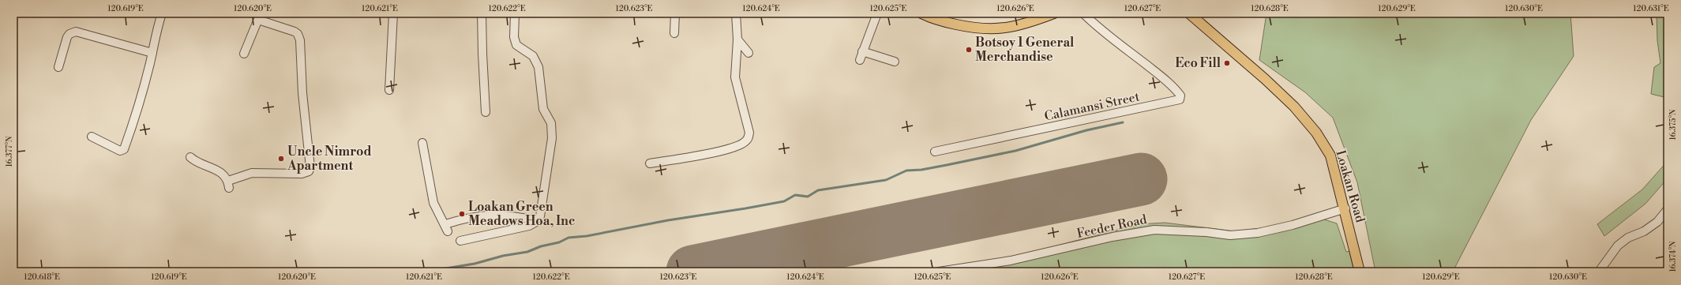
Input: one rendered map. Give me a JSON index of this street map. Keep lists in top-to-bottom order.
{
  "streets": {
    "main road": ["Loakan Road"],
    "street": ["Calamansi Street", "Feeder Road"]
  },
  "crossings": [
    ["Loakan Road", "Feeder Road"]
  ],
  "places": [
    "Botsoy 1 General Merchandise",
    "Eco Fill",
    "Uncle Nimrod Apartment",
    "Loakan Green Meadows Hoa, Inc"
  ],
  "coordinates": [
    "120.619°E",
    "120.620°E",
    "120.621°E",
    "120.622°E",
    "120.623°E",
    "120.624°E",
    "120.625°E",
    "120.626°E",
    "120.627°E",
    "120.628°E",
    "120.629°E",
    "120.630°E",
    "120.631°E",
    "16.375°N",
    "16.377°N",
    "16.374°N",
    "120.618°E"
  ]
}
